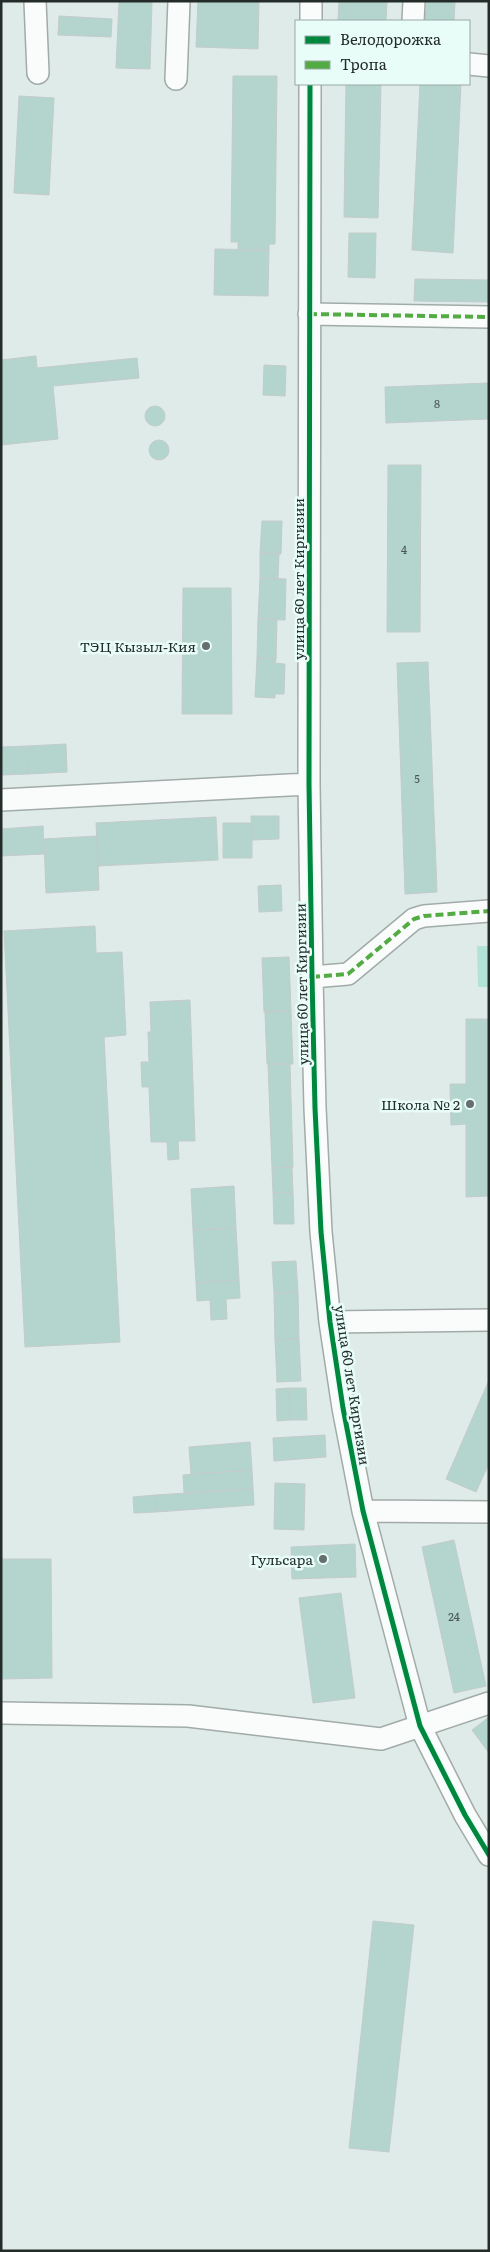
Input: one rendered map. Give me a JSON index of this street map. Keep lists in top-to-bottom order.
{
  "streets": {
    "street": ["улица 60 лет Киргизии"]
  },
  "places": ["ТЭЦ Кызыл-Кия", "Школа № 2", "Гульсара"],
  "house_numbers": [
    "8",
    "4",
    "5",
    "24"
  ],
  "legend": ["Велодорожка", "Тропа"]
}
